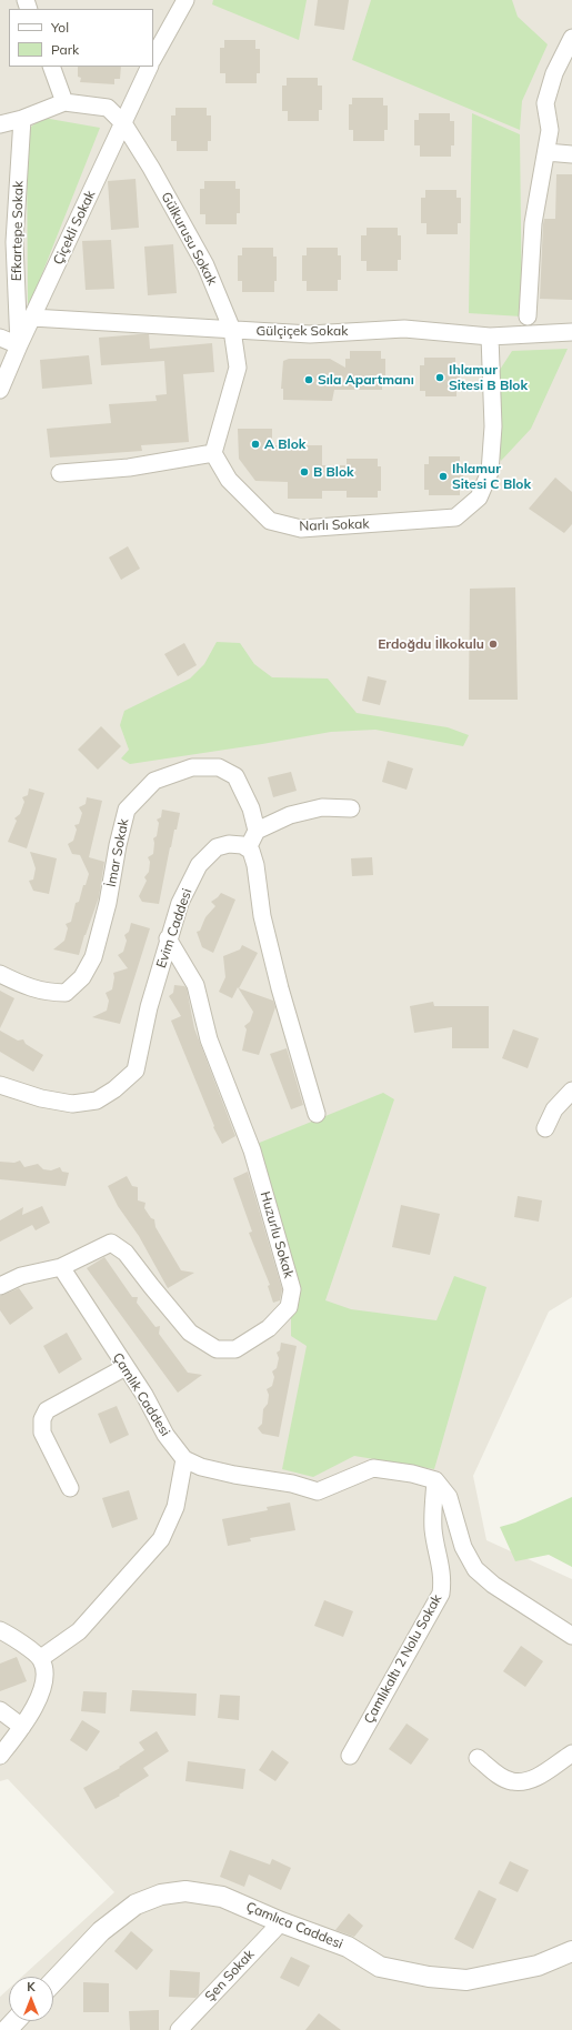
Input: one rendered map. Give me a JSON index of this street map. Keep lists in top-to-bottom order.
{
  "streets": {
    "street": [
      "Çiçekli Sokak",
      "Efkartepe Sokak",
      "Gülkurusu Sokak",
      "Gülçiçek Sokak",
      "Narlı Sokak",
      "İmar Sokak",
      "Evim Caddesi",
      "Huzurlu Sokak",
      "Çamlık Caddesi",
      "Çamlıkaltı 2 Nolu Sokak",
      "Çamlıca Caddesi",
      "Şen Sokak"
    ]
  },
  "crossings": [
    ["Çiçekli Sokak", "Efkartepe Sokak"],
    ["Çiçekli Sokak", "Gülkurusu Sokak"],
    ["Çiçekli Sokak", "Gülçiçek Sokak"],
    ["Gülkurusu Sokak", "Gülçiçek Sokak"],
    ["Gülkurusu Sokak", "Narlı Sokak"],
    ["Gülçiçek Sokak", "Narlı Sokak"],
    ["Evim Caddesi", "Huzurlu Sokak"],
    ["Huzurlu Sokak", "Çamlık Caddesi"],
    ["Çamlık Caddesi", "Çamlıkaltı 2 Nolu Sokak"],
    ["Çamlıca Caddesi", "Şen Sokak"]
  ],
  "places": [
    "Ihlamur Sitesi B Blok",
    "Sıla Apartmanı",
    "A Blok",
    "B Blok",
    "Ihlamur Sitesi C Blok",
    "Erdoğdu İlkokulu"
  ],
  "legend": ["Yol", "Park"],
  "north": "top"
}
